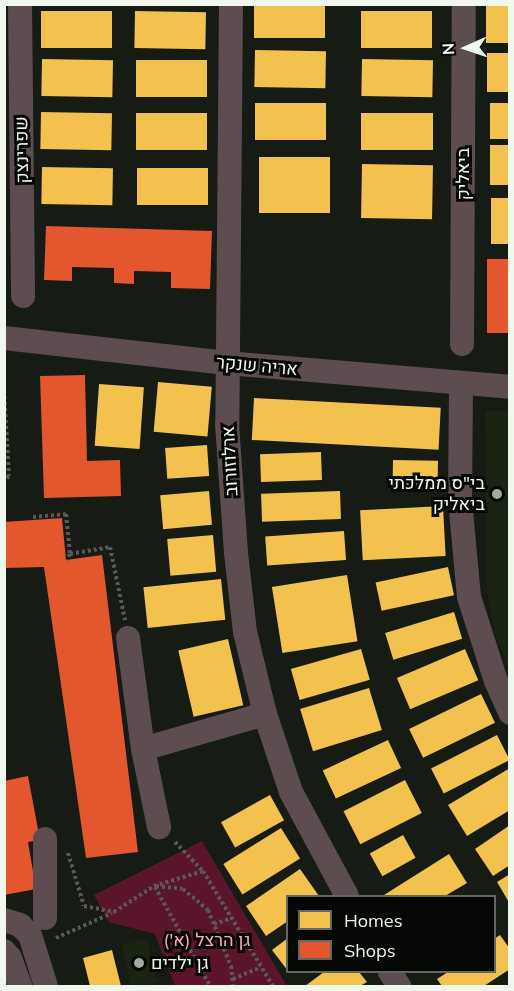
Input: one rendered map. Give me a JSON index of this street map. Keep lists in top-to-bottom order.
{
  "streets": {
    "street": [
      "שפרינצק",
      "ביאליק",
      "אריה שנקר",
      "ארלוזורוב"
    ]
  },
  "crossings": [
    ["אריה שנקר", "ארלוזורוב"]
  ],
  "parks": ["גן הרצל (א')"],
  "places": ["בי\"ס ממלכתי ביאליק", "גן ילדים"],
  "legend": ["Homes", "Shops"],
  "north": "left"
}
